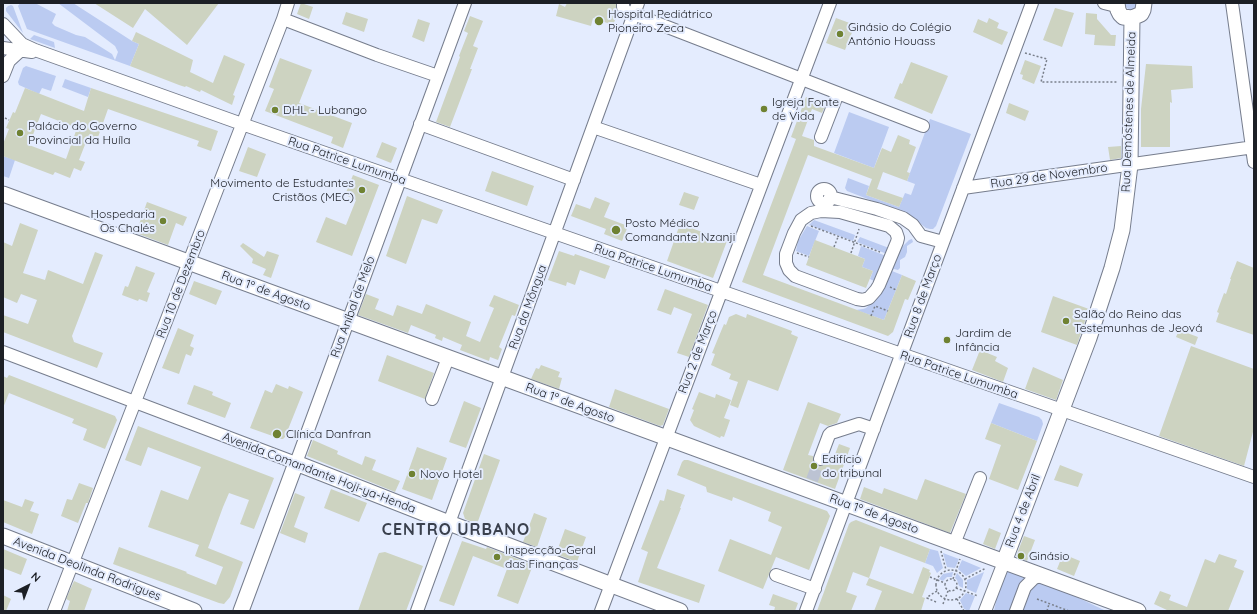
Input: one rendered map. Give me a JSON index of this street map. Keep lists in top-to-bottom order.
{
  "streets": {
    "main road": [
      "Rua Demóstenes de Almeida",
      "Rua 1º de Agosto",
      "Rua Aníbal de Melo",
      "Avenida Comandante Hoji-ya-Henda",
      "Rua 4 de Abril",
      "Avenida Deolinda Rodrigues"
    ],
    "street": [
      "Rua Patrice Lumumba",
      "Rua 29 de Novembro",
      "Rua 10 de Dezembro",
      "Rua 8 de Março",
      "Rua da Môngua",
      "Rua 2 de Março"
    ]
  },
  "crossings": [
    ["Rua Demóstenes de Almeida", "Rua Patrice Lumumba"],
    ["Rua Demóstenes de Almeida", "Rua 29 de Novembro"],
    ["Rua Demóstenes de Almeida", "Rua 4 de Abril"],
    ["Rua Patrice Lumumba", "Rua 10 de Dezembro"],
    ["Rua Patrice Lumumba", "Rua 8 de Março"],
    ["Rua Patrice Lumumba", "Rua Aníbal de Melo"],
    ["Rua Patrice Lumumba", "Rua da Môngua"],
    ["Rua Patrice Lumumba", "Rua 2 de Março"],
    ["Rua Patrice Lumumba", "Rua 4 de Abril"],
    ["Rua 29 de Novembro", "Rua 8 de Março"],
    ["Rua 10 de Dezembro", "Rua 1º de Agosto"],
    ["Rua 10 de Dezembro", "Avenida Comandante Hoji-ya-Henda"],
    ["Rua 10 de Dezembro", "Avenida Deolinda Rodrigues"],
    ["Rua 1º de Agosto", "Rua 8 de Março"],
    ["Rua 1º de Agosto", "Rua Aníbal de Melo"],
    ["Rua 1º de Agosto", "Rua da Môngua"],
    ["Rua 1º de Agosto", "Rua 2 de Março"],
    ["Rua 1º de Agosto", "Rua 4 de Abril"],
    ["Rua Aníbal de Melo", "Avenida Comandante Hoji-ya-Henda"],
    ["Rua da Môngua", "Avenida Comandante Hoji-ya-Henda"],
    ["Rua 2 de Março", "Avenida Comandante Hoji-ya-Henda"]
  ],
  "districts": ["CENTRO URBANO"],
  "places": [
    "Hospital Pediátrico Pioneiro Zeca",
    "Ginásio do Colégio António Houass",
    "Igreja Fonte de Vida",
    "DHL - Lubango",
    "Palácio do Governo Provincial da Huíla",
    "Movimento de Estudantes Cristãos (MEC)",
    "Hospedaria Os Chalés",
    "Posto Médico Comandante Nzanji",
    "Salão do Reino das Testemunhas de Jeová",
    "Jardim de Infância",
    "Clínica Danfran",
    "Edifício do tribunal",
    "Novo Hotel",
    "Ginásio",
    "Inspecção-Geral das Finanças"
  ],
  "north": "top right"
}
